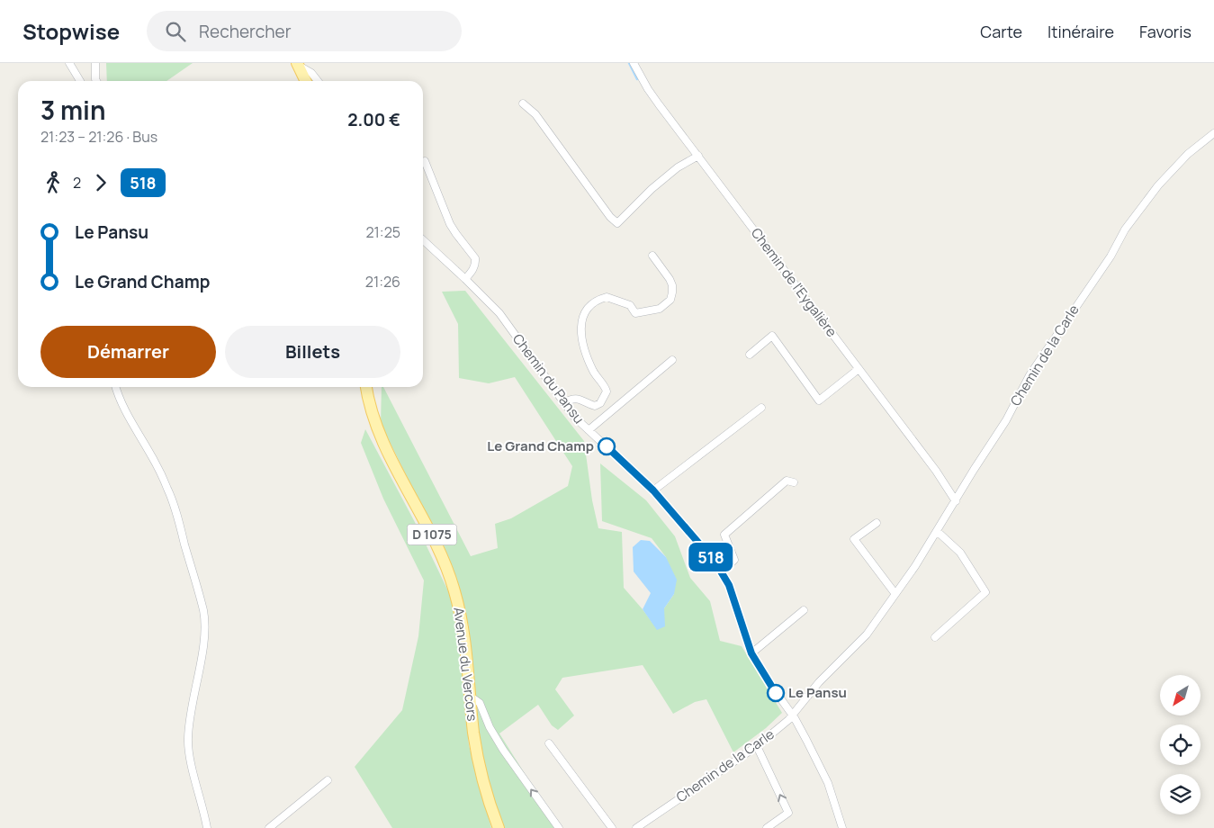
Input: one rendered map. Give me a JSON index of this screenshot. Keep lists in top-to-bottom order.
{
  "streets": {
    "main road": ["D 1075", "Avenue du Vercors"],
    "street": ["Chemin de l'Eygalière", "Chemin de la Carle", "Chemin du Pansu"]
  },
  "crossings": [
    ["Chemin de l'Eygalière", "Chemin de la Carle"],
    ["Chemin de la Carle", "Chemin du Pansu"]
  ],
  "places": ["Le Grand Champ", "Le Pansu"],
  "lines": ["bus line 518"],
  "north": "bottom left",
  "page": {
    "header": "Stopwise",
    "search": "Rechercher",
    "nav": ["Carte", "Itinéraire", "Favoris"],
    "on_map": "518",
    "heading": ["3 min", "21:23 – 21:26 · Bus", "2.00 €"],
    "legs": ["2", "518"],
    "list": [
      {
        "name": "Le Pansu",
        "value": "21:25"
      },
      {
        "name": "Le Grand Champ",
        "value": "21:26"
      }
    ],
    "buttons": ["Démarrer", "Billets"]
  }
}
